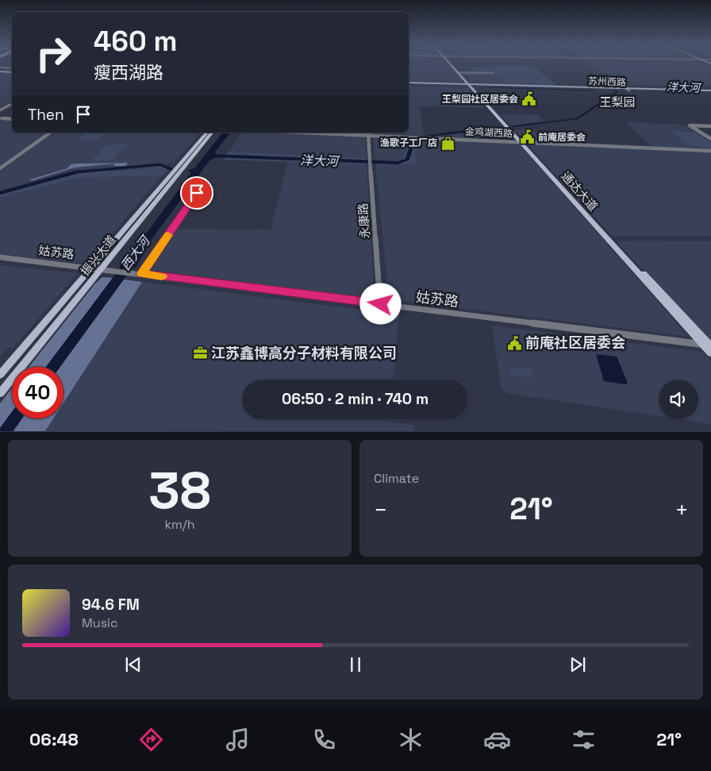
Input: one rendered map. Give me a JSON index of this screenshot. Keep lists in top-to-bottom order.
{
  "streets": {
    "main road": ["苏州西路", "通达大道", "振兴大道"],
    "street": ["金鸡湖西路", "永康路", "姑苏路"]
  },
  "crossings": [
    ["苏州西路", "通达大道"],
    ["金鸡湖西路", "通达大道"],
    ["金鸡湖西路", "永康路"],
    ["通达大道", "姑苏路"],
    ["永康路", "姑苏路"],
    ["姑苏路", "振兴大道"]
  ],
  "districts": ["王梨园"],
  "water": ["洋大河", "西大河"],
  "places": {
    "public building": ["王梨园社区居委会", "前庵居委会", "前庵社区居委会"],
    "shop": ["渔歌子工厂店"],
    "office": ["江苏鑫博高分子材料有限公司"]
  },
  "page": {
    "turn": ["460 m", "瘦西湖路"],
    "then": "Then",
    "limit": "40",
    "trip": "06:50 · 2 min · 740 m",
    "tile": [
      ["38", "km/h"],
      "Climate"
    ],
    "heat": ["−", "21°", "+"],
    "song": ["94.6 FM", "Music"],
    "tabs": ["06:48", "21°"]
  }
}
